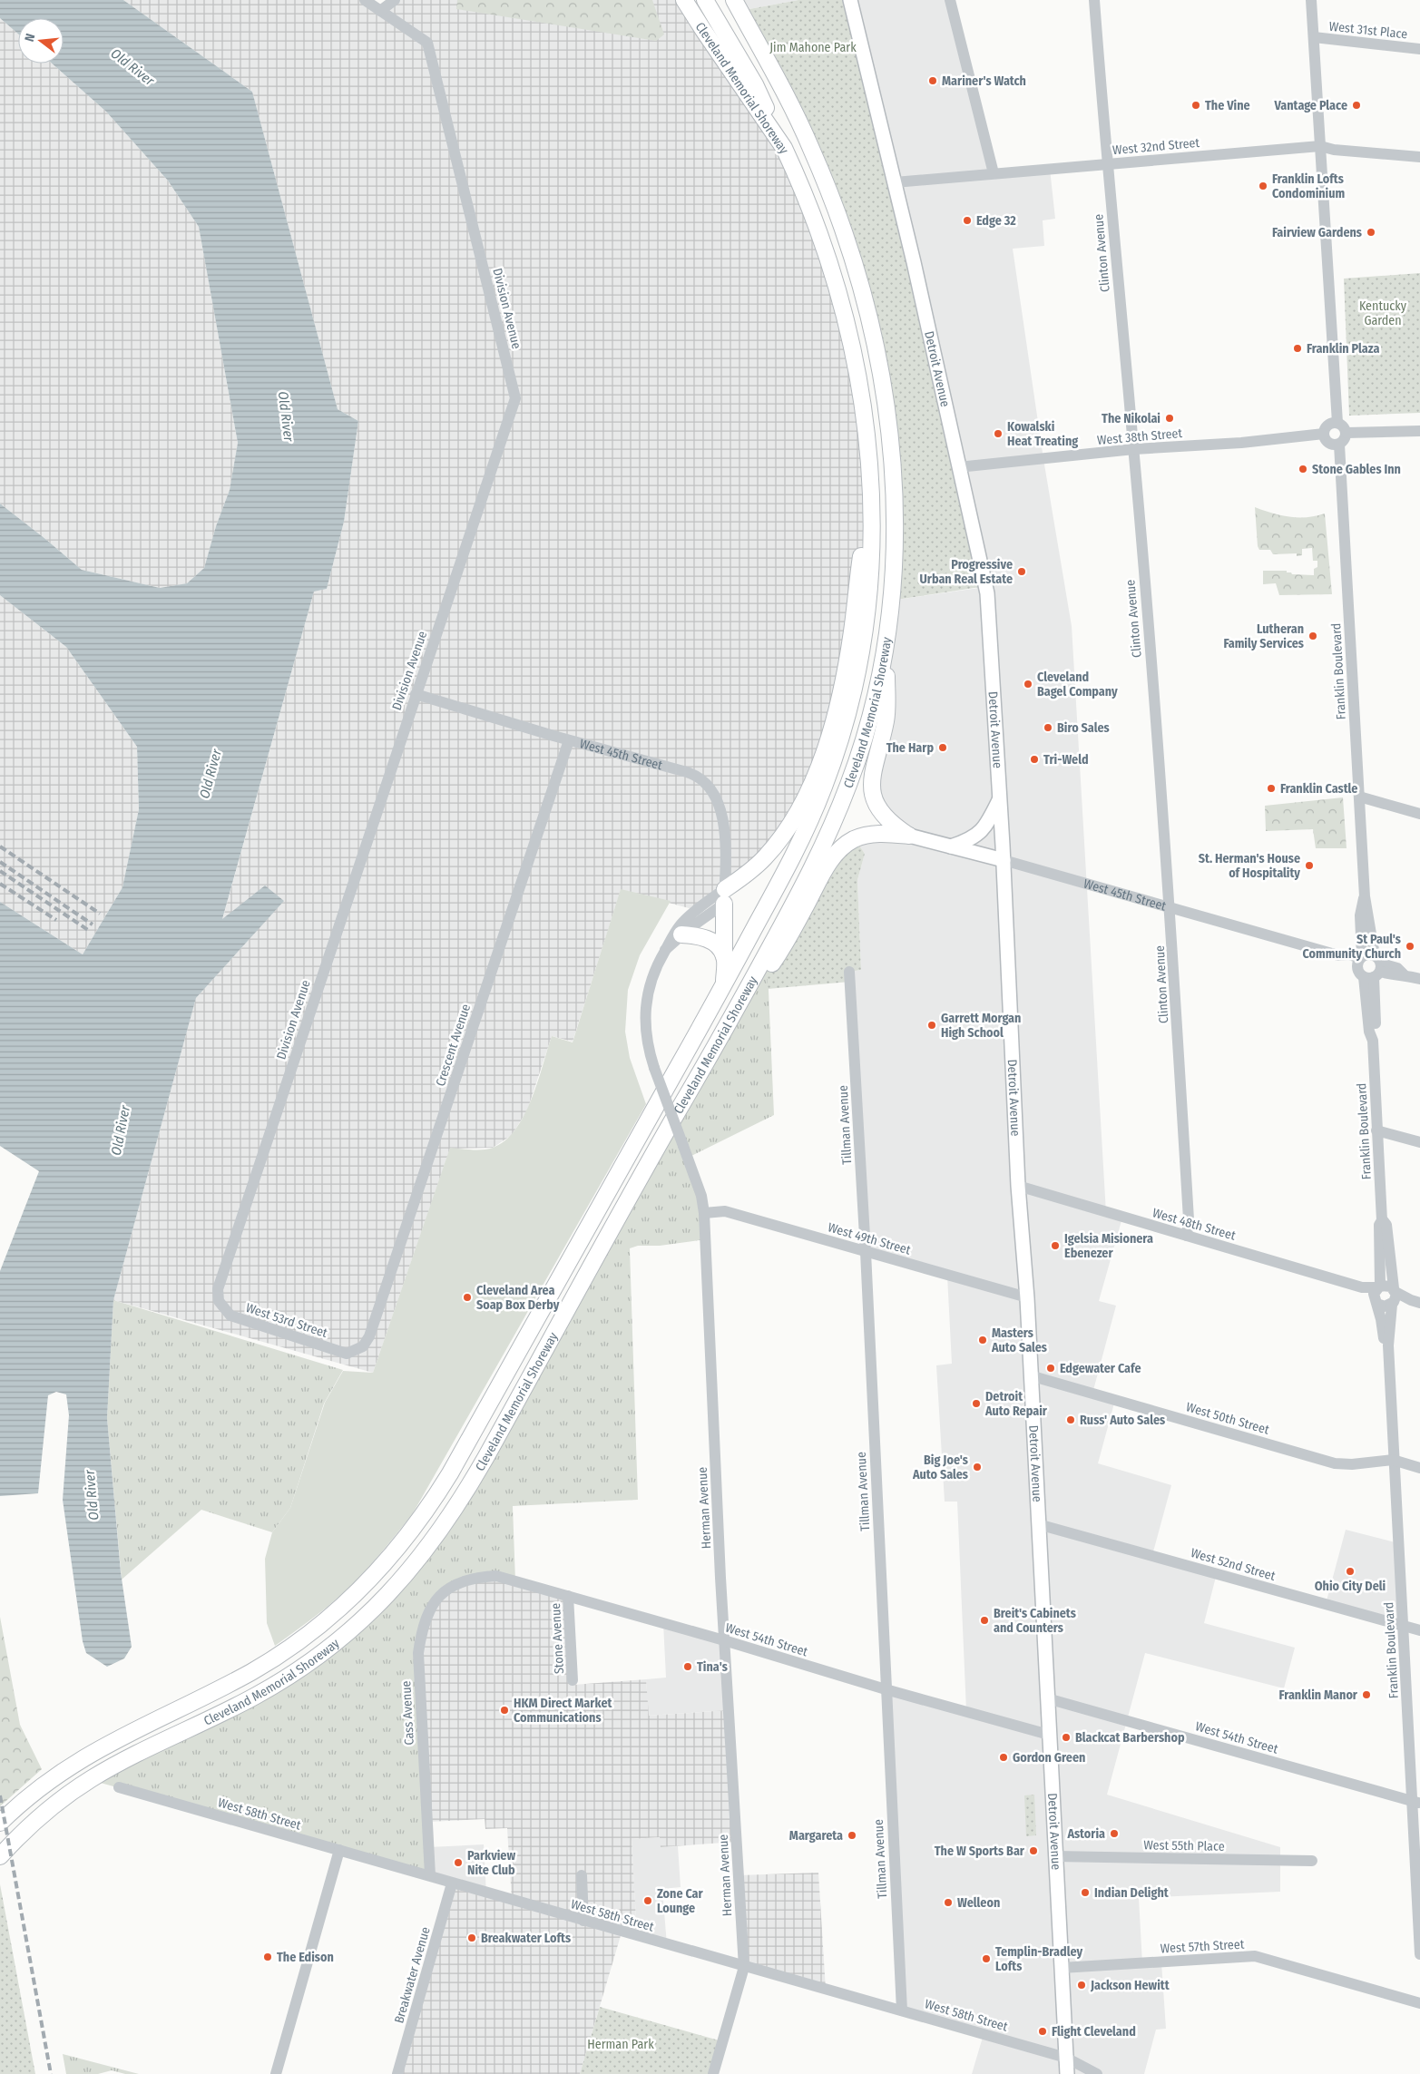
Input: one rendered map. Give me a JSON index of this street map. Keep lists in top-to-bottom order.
{
  "streets": {
    "highway": ["Cleveland Memorial Shoreway"],
    "main road": ["Detroit Avenue", "West 45th Street"],
    "street": [
      "West 31st Place",
      "West 32nd Street",
      "Clinton Avenue",
      "Division Avenue",
      "West 38th Street",
      "Franklin Boulevard",
      "Crescent Avenue",
      "Tillman Avenue",
      "West 48th Street",
      "West 49th Street",
      "West 53rd Street",
      "West 50th Street",
      "Herman Avenue",
      "West 52nd Street",
      "Stone Avenue",
      "West 54th Street",
      "Cass Avenue",
      "West 58th Street",
      "West 55th Place",
      "West 57th Street",
      "Breakwater Avenue"
    ]
  },
  "crossings": [
    ["West 32nd Street", "Clinton Avenue"],
    ["West 32nd Street", "Detroit Avenue"],
    ["Clinton Avenue", "West 38th Street"],
    ["Clinton Avenue", "West 45th Street"],
    ["Clinton Avenue", "West 48th Street"],
    ["Division Avenue", "West 45th Street"],
    ["Division Avenue", "West 53rd Street"],
    ["Detroit Avenue", "West 38th Street"],
    ["Detroit Avenue", "West 45th Street"],
    ["Detroit Avenue", "West 48th Street"],
    ["Detroit Avenue", "West 49th Street"],
    ["Detroit Avenue", "West 50th Street"],
    ["Detroit Avenue", "West 52nd Street"],
    ["Detroit Avenue", "West 54th Street"],
    ["Detroit Avenue", "West 58th Street"],
    ["Detroit Avenue", "West 55th Place"],
    ["Detroit Avenue", "West 57th Street"],
    ["West 38th Street", "Franklin Boulevard"],
    ["Franklin Boulevard", "West 45th Street"],
    ["Franklin Boulevard", "West 48th Street"],
    ["Franklin Boulevard", "West 50th Street"],
    ["Franklin Boulevard", "West 52nd Street"],
    ["Franklin Boulevard", "West 54th Street"],
    ["West 45th Street", "Crescent Avenue"],
    ["West 45th Street", "Herman Avenue"],
    ["Crescent Avenue", "West 53rd Street"],
    ["Tillman Avenue", "West 49th Street"],
    ["Tillman Avenue", "West 54th Street"],
    ["Tillman Avenue", "West 58th Street"],
    ["West 49th Street", "Herman Avenue"],
    ["Herman Avenue", "West 54th Street"],
    ["Herman Avenue", "West 58th Street"],
    ["Stone Avenue", "West 54th Street"],
    ["West 54th Street", "Cass Avenue"],
    ["Cass Avenue", "West 58th Street"],
    ["West 58th Street", "Breakwater Avenue"]
  ],
  "water": ["Old River"],
  "parks": ["Jim Mahone Park", "Kentucky Garden", "Herman Park"],
  "places": [
    "Mariner's Watch",
    "The Vine",
    "Vantage Place",
    "Franklin Lofts Condominium",
    "Edge 32",
    "Fairview Gardens",
    "Franklin Plaza",
    "The Nikolai",
    "Kowalski Heat Treating",
    "Stone Gables Inn",
    "Progressive Urban Real Estate",
    "Lutheran Family Services",
    "Cleveland Bagel Company",
    "Biro Sales",
    "The Harp",
    "Tri-Weld",
    "Franklin Castle",
    "St. Herman's House of Hospitality",
    "St Paul's Community Church",
    "Garrett Morgan High School",
    "Igelsia Misionera Ebenezer",
    "Cleveland Area Soap Box Derby",
    "Masters Auto Sales",
    "Edgewater Cafe",
    "Detroit Auto Repair",
    "Russ' Auto Sales",
    "Big Joe's Auto Sales",
    "Ohio City Deli",
    "Breit's Cabinets and Counters",
    "Tina's",
    "Franklin Manor",
    "HKM Direct Market Communications",
    "Blackcat Barbershop",
    "Gordon Green",
    "Astoria",
    "Margareta",
    "The W Sports Bar",
    "Parkview Nite Club",
    "Indian Delight",
    "Zone Car Lounge",
    "Welleon",
    "Breakwater Lofts",
    "The Edison",
    "Templin-Bradley Lofts",
    "Jackson Hewitt",
    "Flight Cleveland"
  ],
  "north": "left"
}
